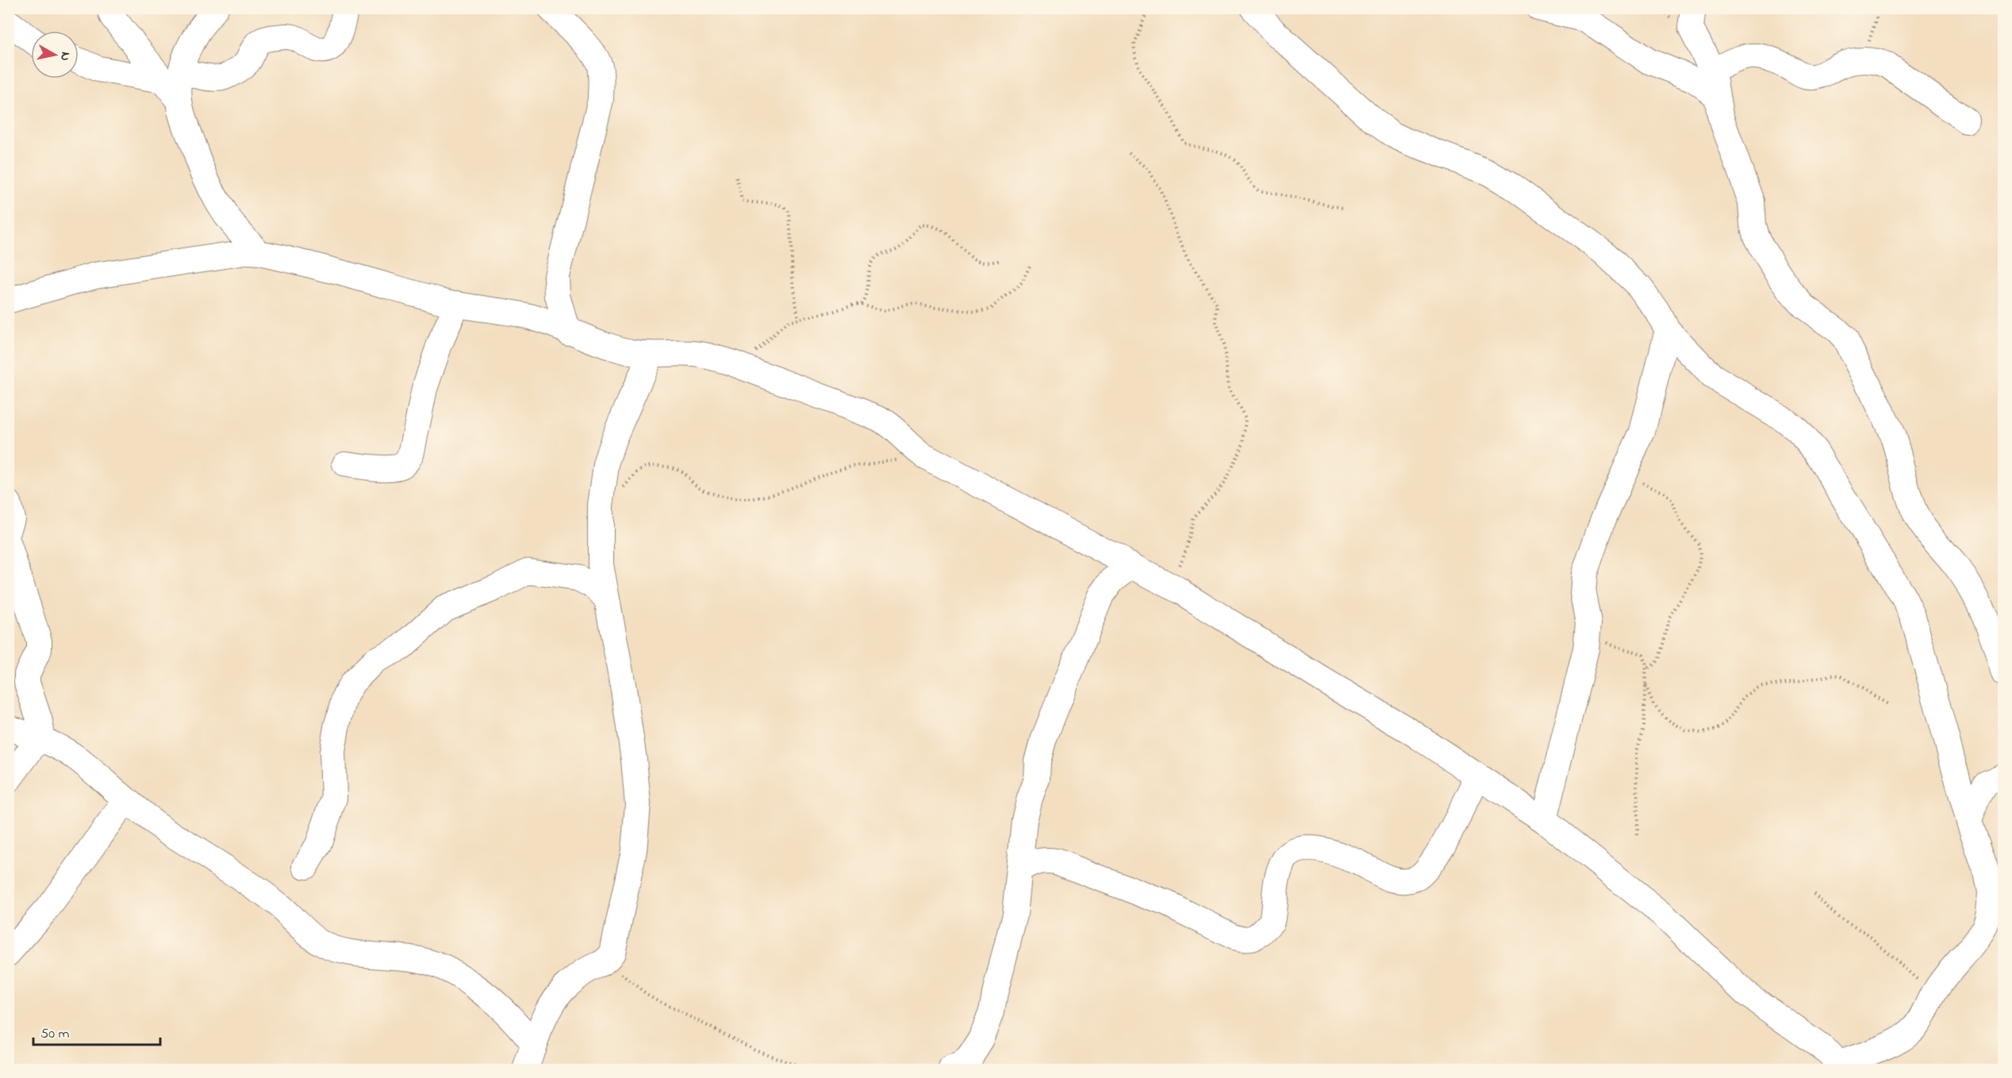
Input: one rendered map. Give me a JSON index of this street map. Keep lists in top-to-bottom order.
{
  "scale_bar": "50 m",
  "north": "right"
}
